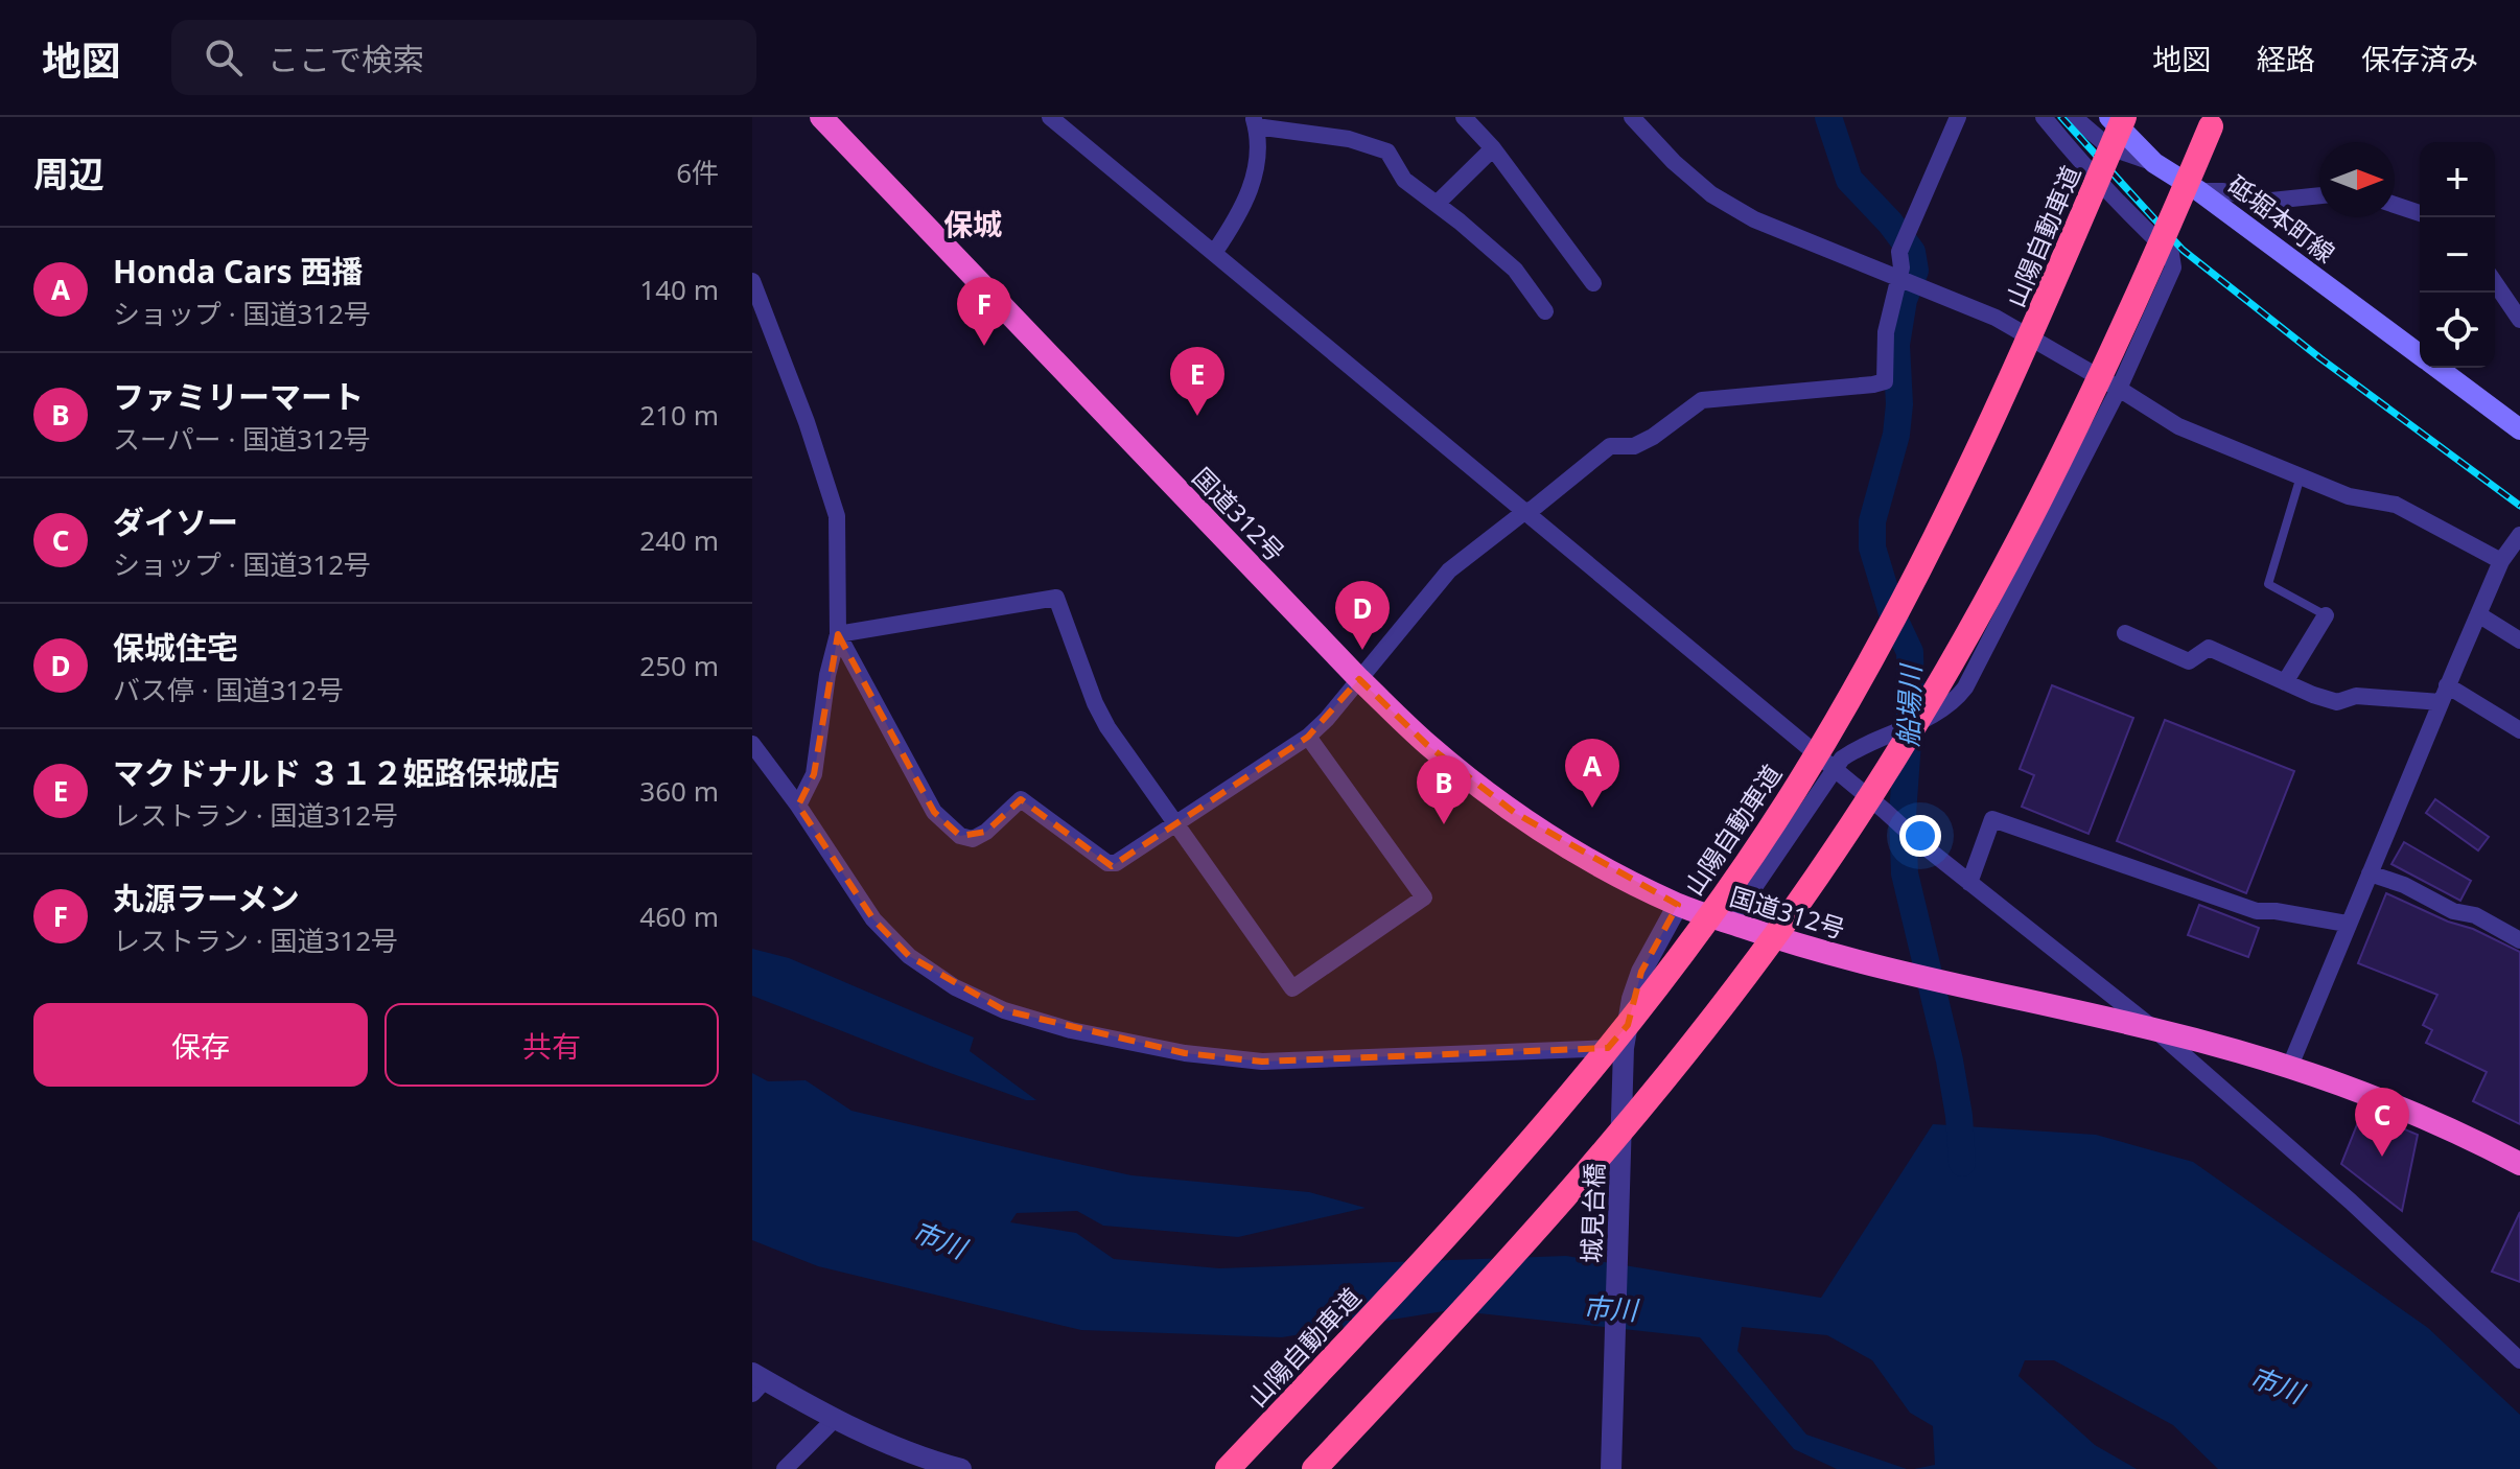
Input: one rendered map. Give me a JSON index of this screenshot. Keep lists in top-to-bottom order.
{
  "streets": {
    "highway": ["山陽自動車道", "国道312号"],
    "main road": ["砥堀本町線"],
    "street": ["城見台橋"]
  },
  "crossings": [
    ["国道312号", "城見台橋"]
  ],
  "districts": ["保城"],
  "water": ["船場川", "市川"],
  "north": "right",
  "page": {
    "header": "地図",
    "search": "ここで検索",
    "nav": ["地図", "経路", "保存済み"],
    "heading": ["周辺", "6件"],
    "map_buttons": ["+", "−"],
    "list": [
      {
        "mark": "A",
        "name": "Honda Cars 西播",
        "note": "ショップ · 国道312号",
        "value": "140 m"
      },
      {
        "mark": "B",
        "name": "ファミリーマート",
        "note": "スーパー · 国道312号",
        "value": "210 m"
      },
      {
        "mark": "C",
        "name": "ダイソー",
        "note": "ショップ · 国道312号",
        "value": "240 m"
      },
      {
        "mark": "D",
        "name": "保城住宅",
        "note": "バス停 · 国道312号",
        "value": "250 m"
      },
      {
        "mark": "E",
        "name": "マクドナルド ３１２姫路保城店",
        "note": "レストラン · 国道312号",
        "value": "360 m"
      },
      {
        "mark": "F",
        "name": "丸源ラーメン",
        "note": "レストラン · 国道312号",
        "value": "460 m"
      }
    ],
    "pins": [
      "F",
      "E",
      "D",
      "A",
      "B",
      "C"
    ],
    "buttons": ["保存", "共有"]
  }
}
